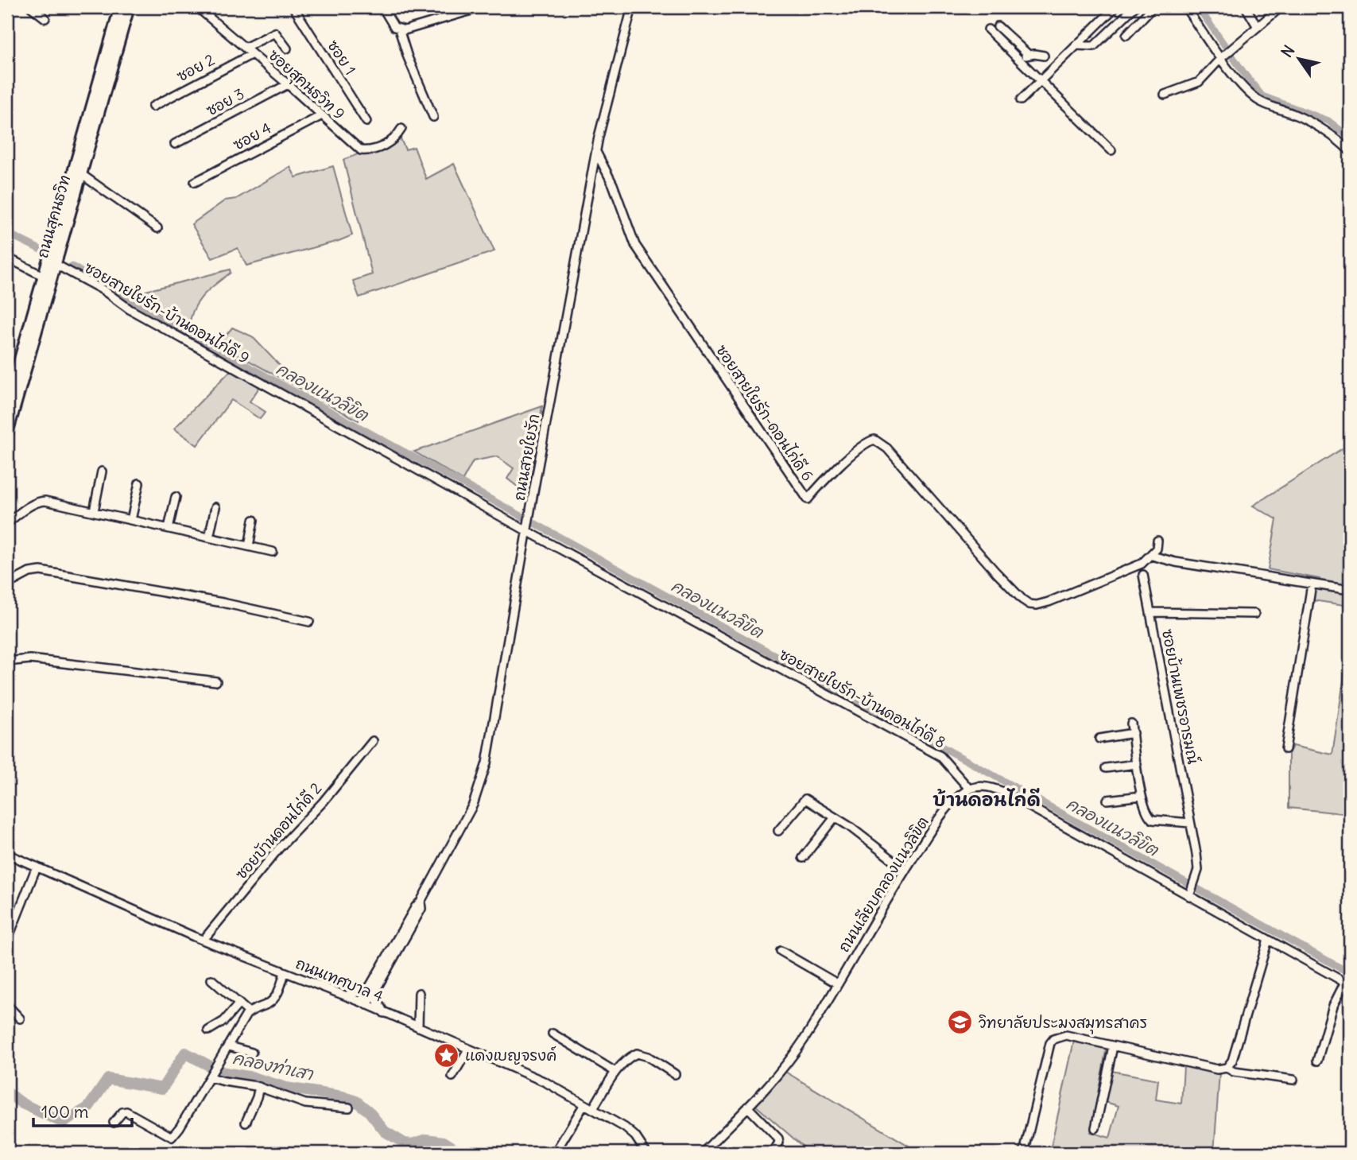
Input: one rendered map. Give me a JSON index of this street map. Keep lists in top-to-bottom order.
{
  "streets": {
    "main road": ["ถนนสุคนธวิท"],
    "street": [
      "ซอย 1",
      "ซอย 2",
      "ซอยสุคนธวิท 9",
      "ซอย 3",
      "ซอย 4",
      "ซอยสายใยรัก-บ้านดอนไก่ดี 9",
      "ซอยสายใยรัก-ดอนไก่ดี 6",
      "ถนนสายใยรัก",
      "ซอยบ้านเพชรอารมณ์",
      "ซอยสายใยรัก-บ้านดอนไก่ดี 8",
      "ซอยบัานดอนไก่ดี 2",
      "ถนนเลียบคลองแนวลิขิต",
      "ถนนเทศบาล 4"
    ]
  },
  "crossings": [
    ["ซอย 2", "ซอยสุคนธวิท 9"],
    ["ซอยสุคนธวิท 9", "ซอย 3"],
    ["ซอยสุคนธวิท 9", "ซอย 4"],
    ["ถนนสุคนธวิท", "ซอยสายใยรัก-บ้านดอนไก่ดี 9"],
    ["ซอยสายใยรัก-บ้านดอนไก่ดี 9", "ถนนสายใยรัก"],
    ["ซอยสายใยรัก-บ้านดอนไก่ดี 9", "ซอยสายใยรัก-บ้านดอนไก่ดี 8"],
    ["ซอยสายใยรัก-ดอนไก่ดี 6", "ถนนสายใยรัก"],
    ["ถนนสายใยรัก", "ซอยสายใยรัก-บ้านดอนไก่ดี 8"],
    ["ถนนสายใยรัก", "ถนนเทศบาล 4"],
    ["ซอยสายใยรัก-บ้านดอนไก่ดี 8", "ถนนเลียบคลองแนวลิขิต"],
    ["ซอยบัานดอนไก่ดี 2", "ถนนเทศบาล 4"]
  ],
  "districts": ["บ้านดอนไก่ดี"],
  "water": ["คลองแนวลิขิต", "คลองท่าเสา"],
  "places": {
    "school or university": ["วิทยาลัยประมงสมุทรสาคร"],
    "place": ["แดงเบญจรงค์"]
  },
  "scale_bar": "100 m",
  "north": "top left"
}
